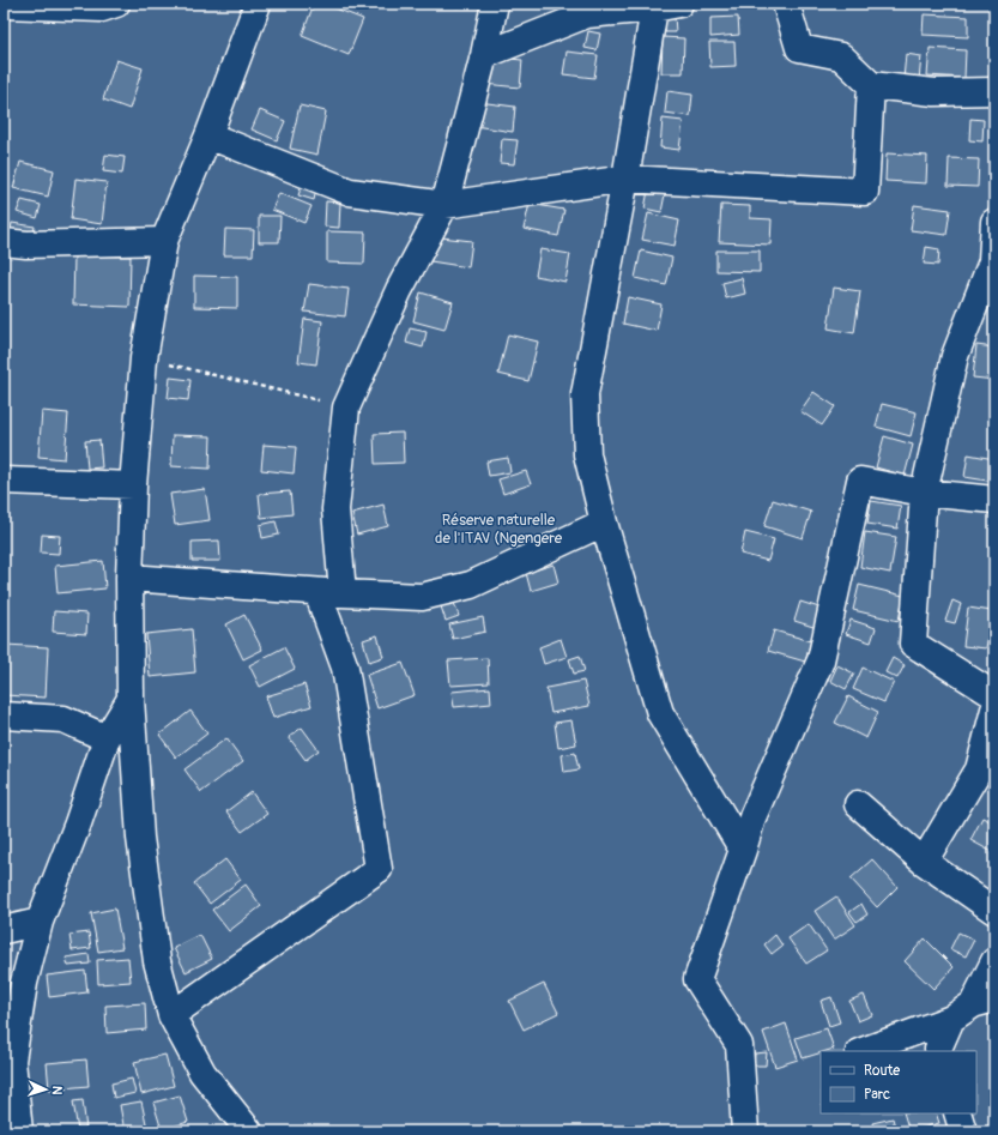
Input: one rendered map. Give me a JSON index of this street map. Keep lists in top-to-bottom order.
{
  "parks": ["Réserve naturelle de l'ITAV (Ngengere"],
  "legend": ["Route", "Parc"],
  "north": "right"
}
